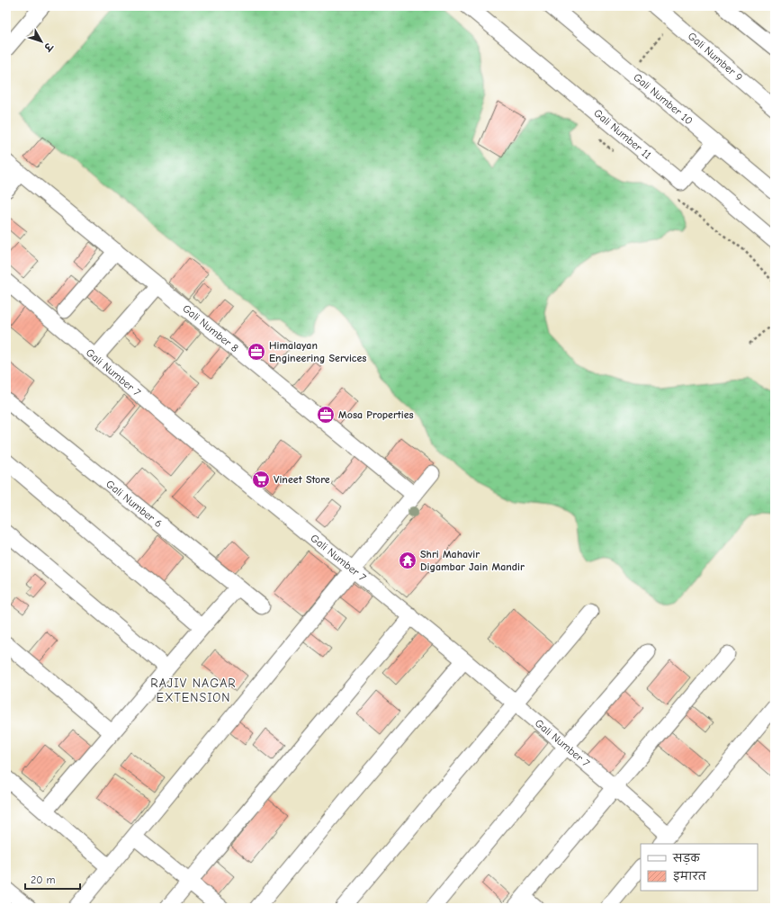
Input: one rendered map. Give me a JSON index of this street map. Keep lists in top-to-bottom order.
{
  "streets": {
    "street": [
      "Gali Number 9",
      "Gali Number 10",
      "Gali Number 11",
      "Gali Number 8",
      "Gali Number 7",
      "Gali Number 6"
    ]
  },
  "districts": ["RAJIV NAGAR EXTENSION"],
  "places": {
    "office": ["Himalayan Engineering Services", "Mosa Properties"],
    "supermarket": ["Vineet Store"],
    "temple": ["Shri Mahavir Digambar Jain Mandir"]
  },
  "legend": ["सड़क", "इमारत"],
  "scale_bar": "20 m",
  "north": "bottom right"
}
